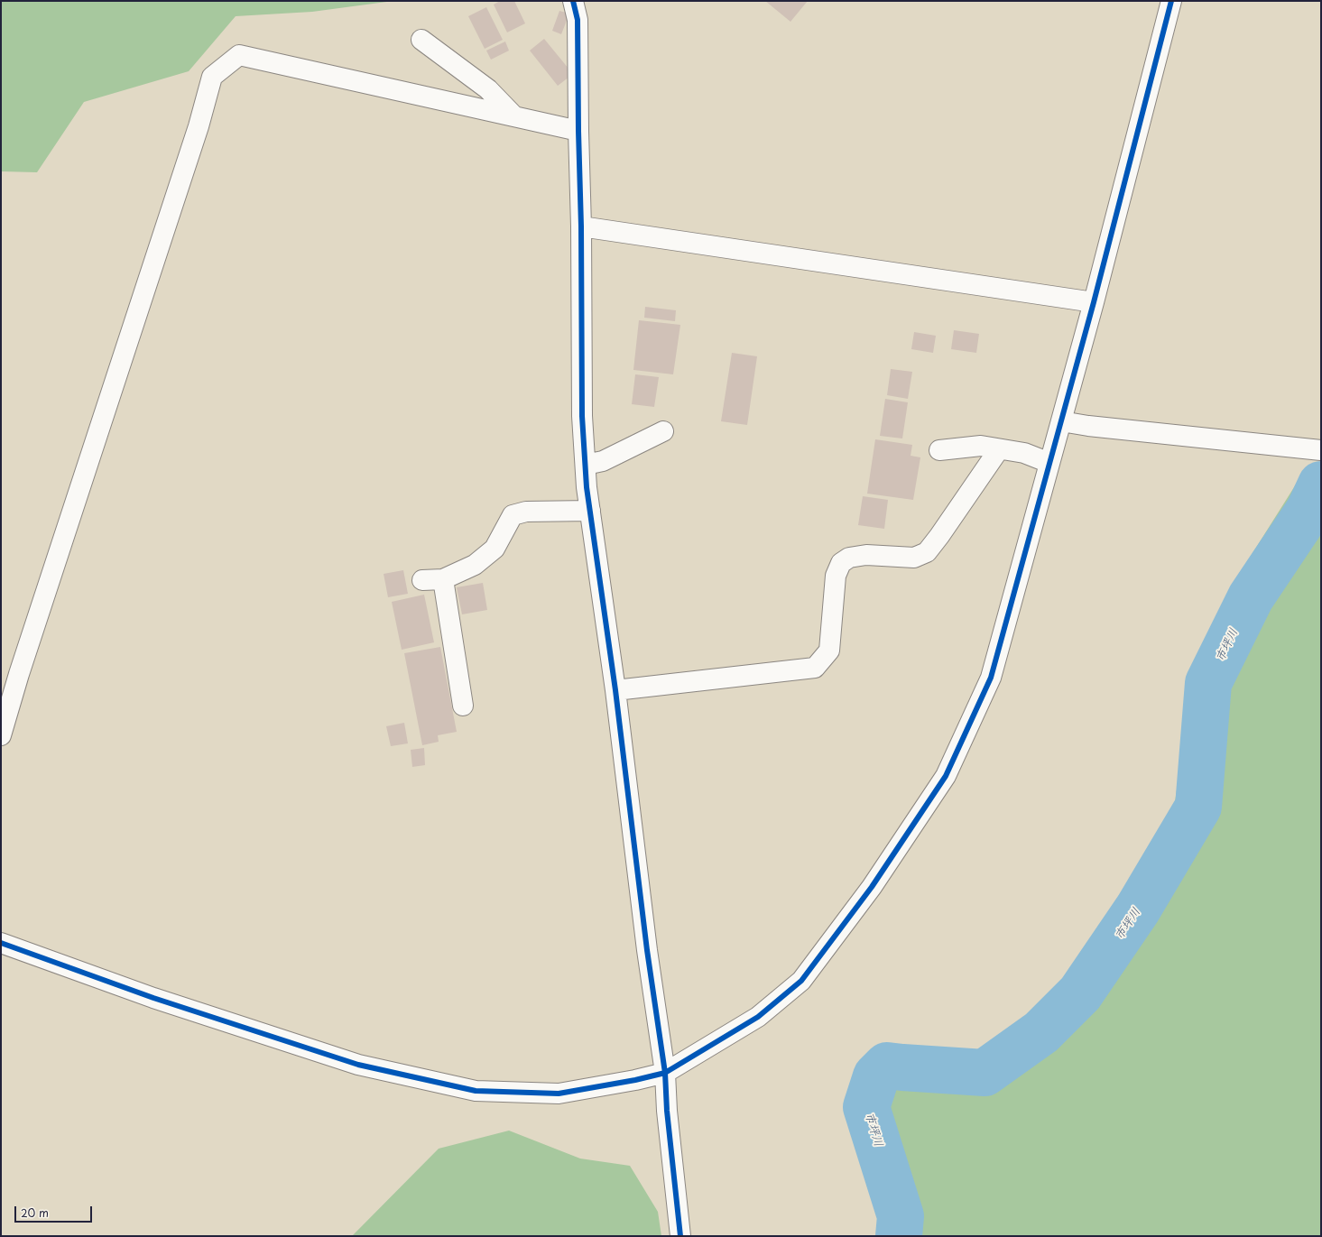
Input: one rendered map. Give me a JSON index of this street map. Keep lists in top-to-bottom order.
{
  "water": ["市坪川"],
  "scale_bar": "20 m"
}
